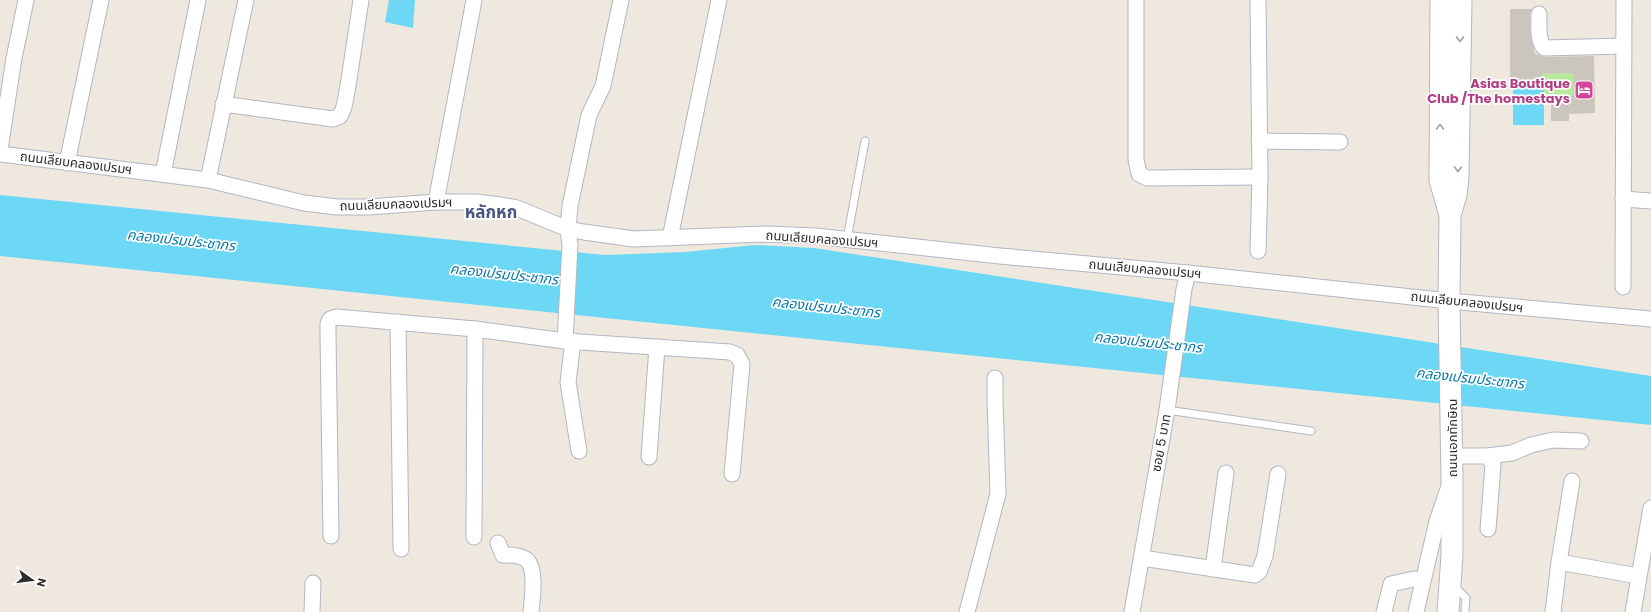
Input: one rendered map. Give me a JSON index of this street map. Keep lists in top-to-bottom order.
{
  "streets": {
    "street": ["ถนนเลียบคลองเปรมฯ", "ถนนเอกทักษิณ", "ซอย 5 บาท"]
  },
  "crossings": [
    ["ถนนเลียบคลองเปรมฯ", "ถนนเอกทักษิณ"],
    ["ถนนเลียบคลองเปรมฯ", "ซอย 5 บาท"]
  ],
  "districts": ["หลักหก"],
  "water": ["คลองเปรมประชากร"],
  "places": {
    "hotel": ["Asias Boutique Club /The homestays"]
  },
  "north": "right"
}
